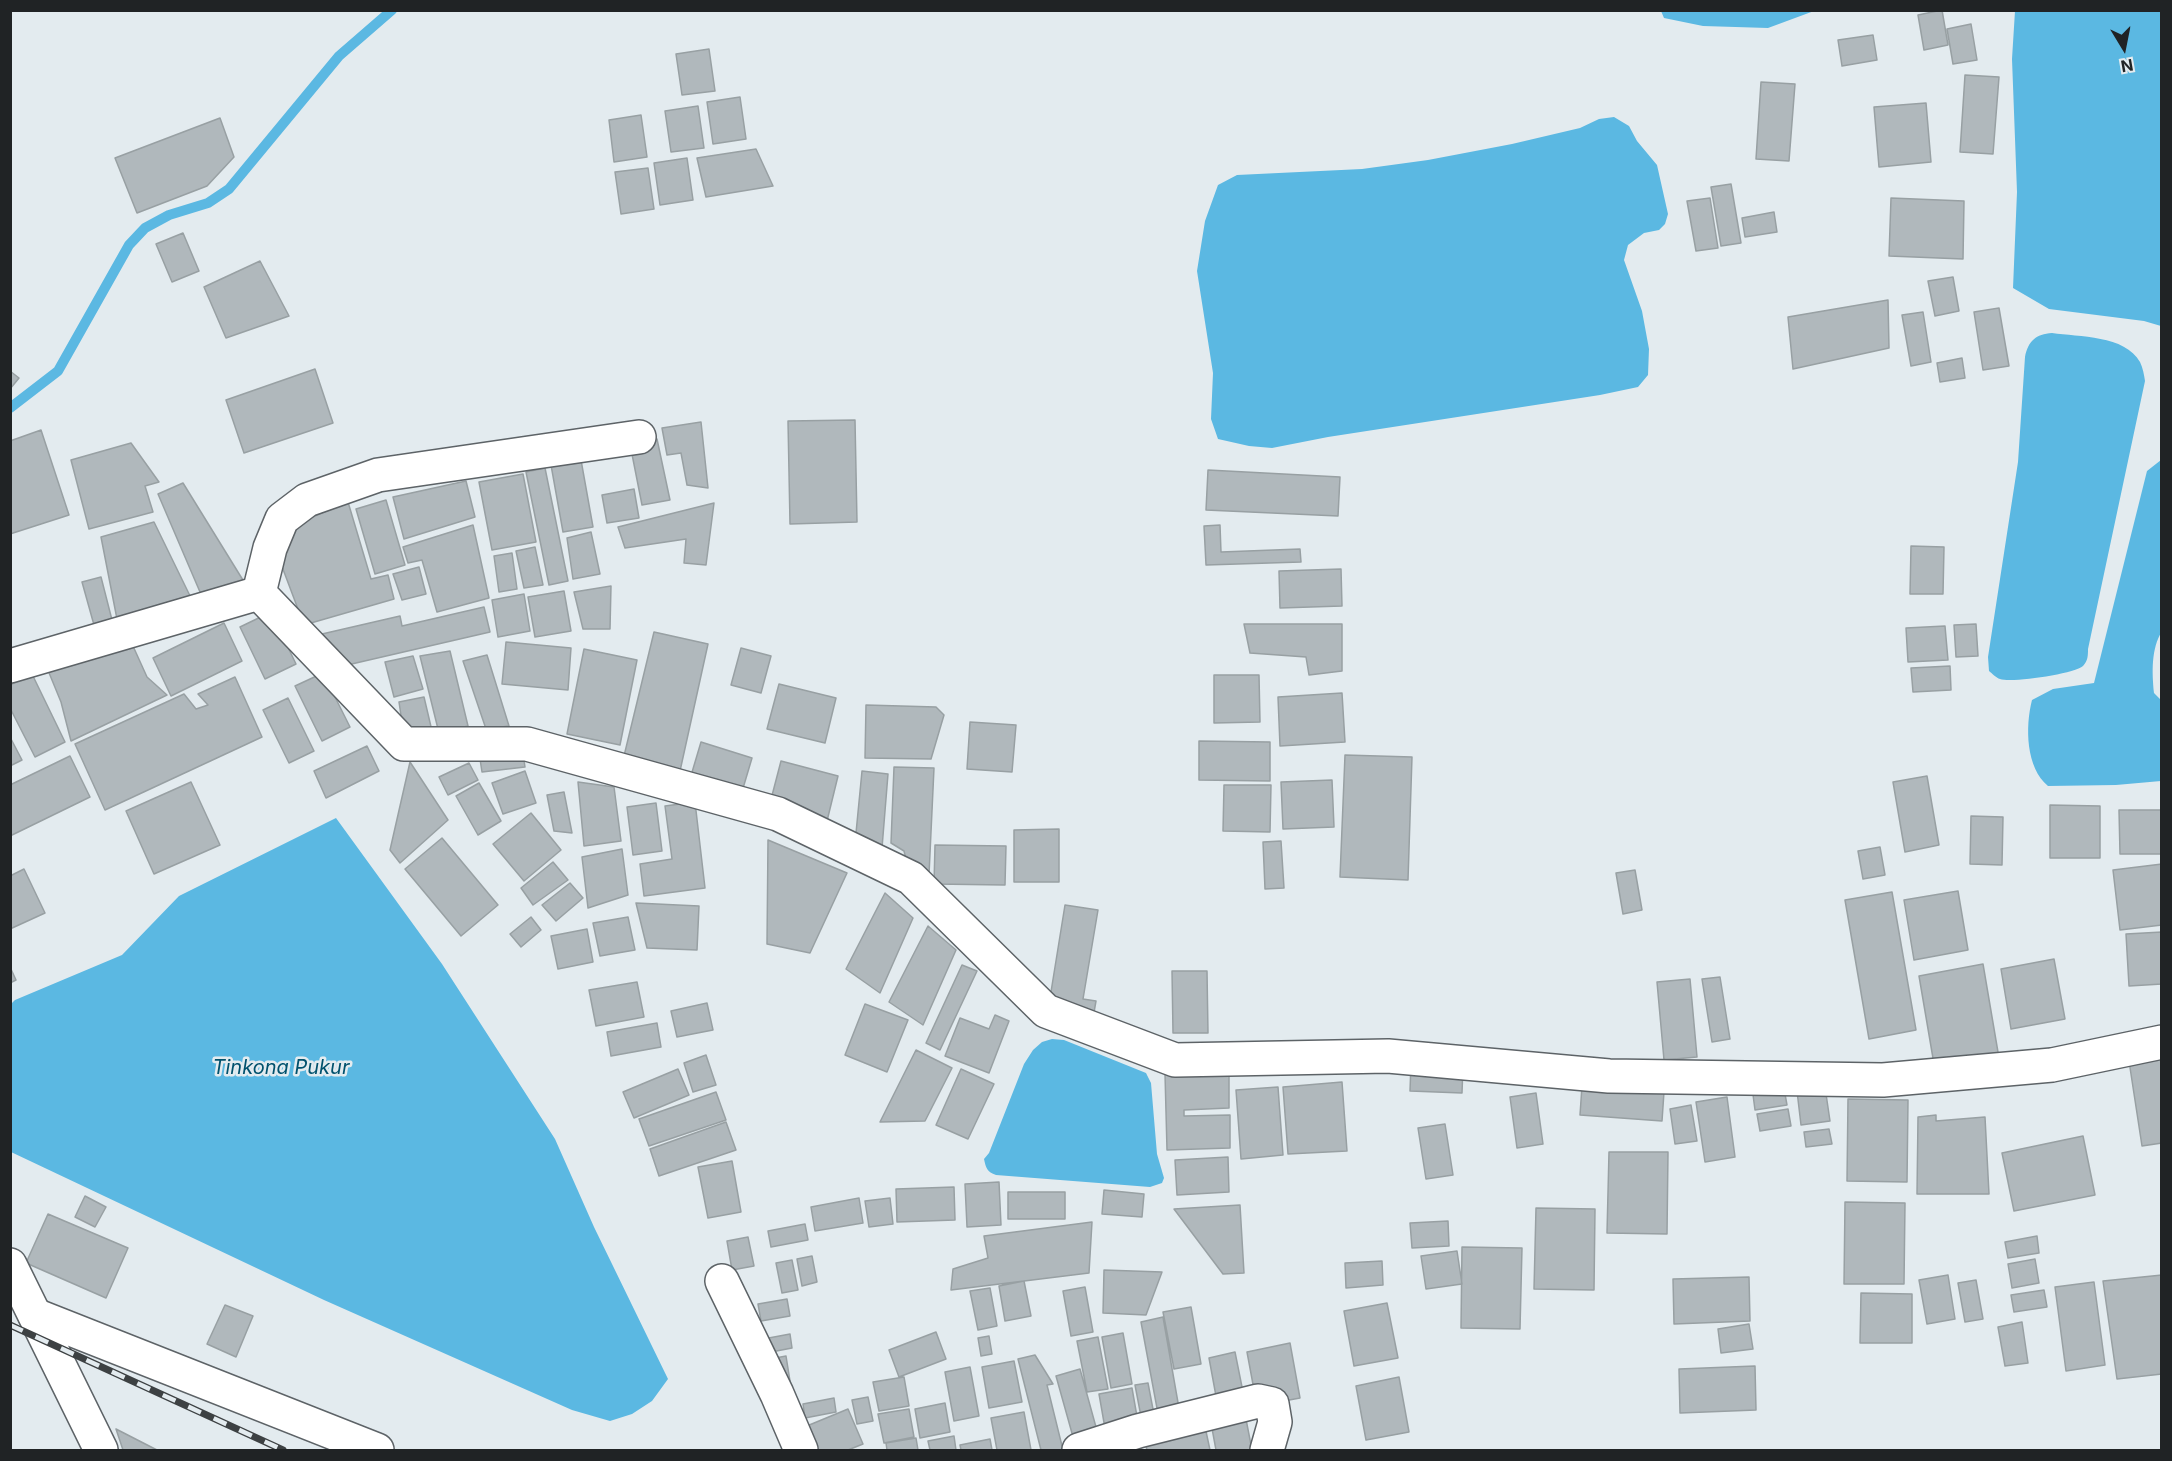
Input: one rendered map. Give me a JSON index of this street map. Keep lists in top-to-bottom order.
{
  "water": ["Tinkona Pukur"],
  "north": "bottom"
}
